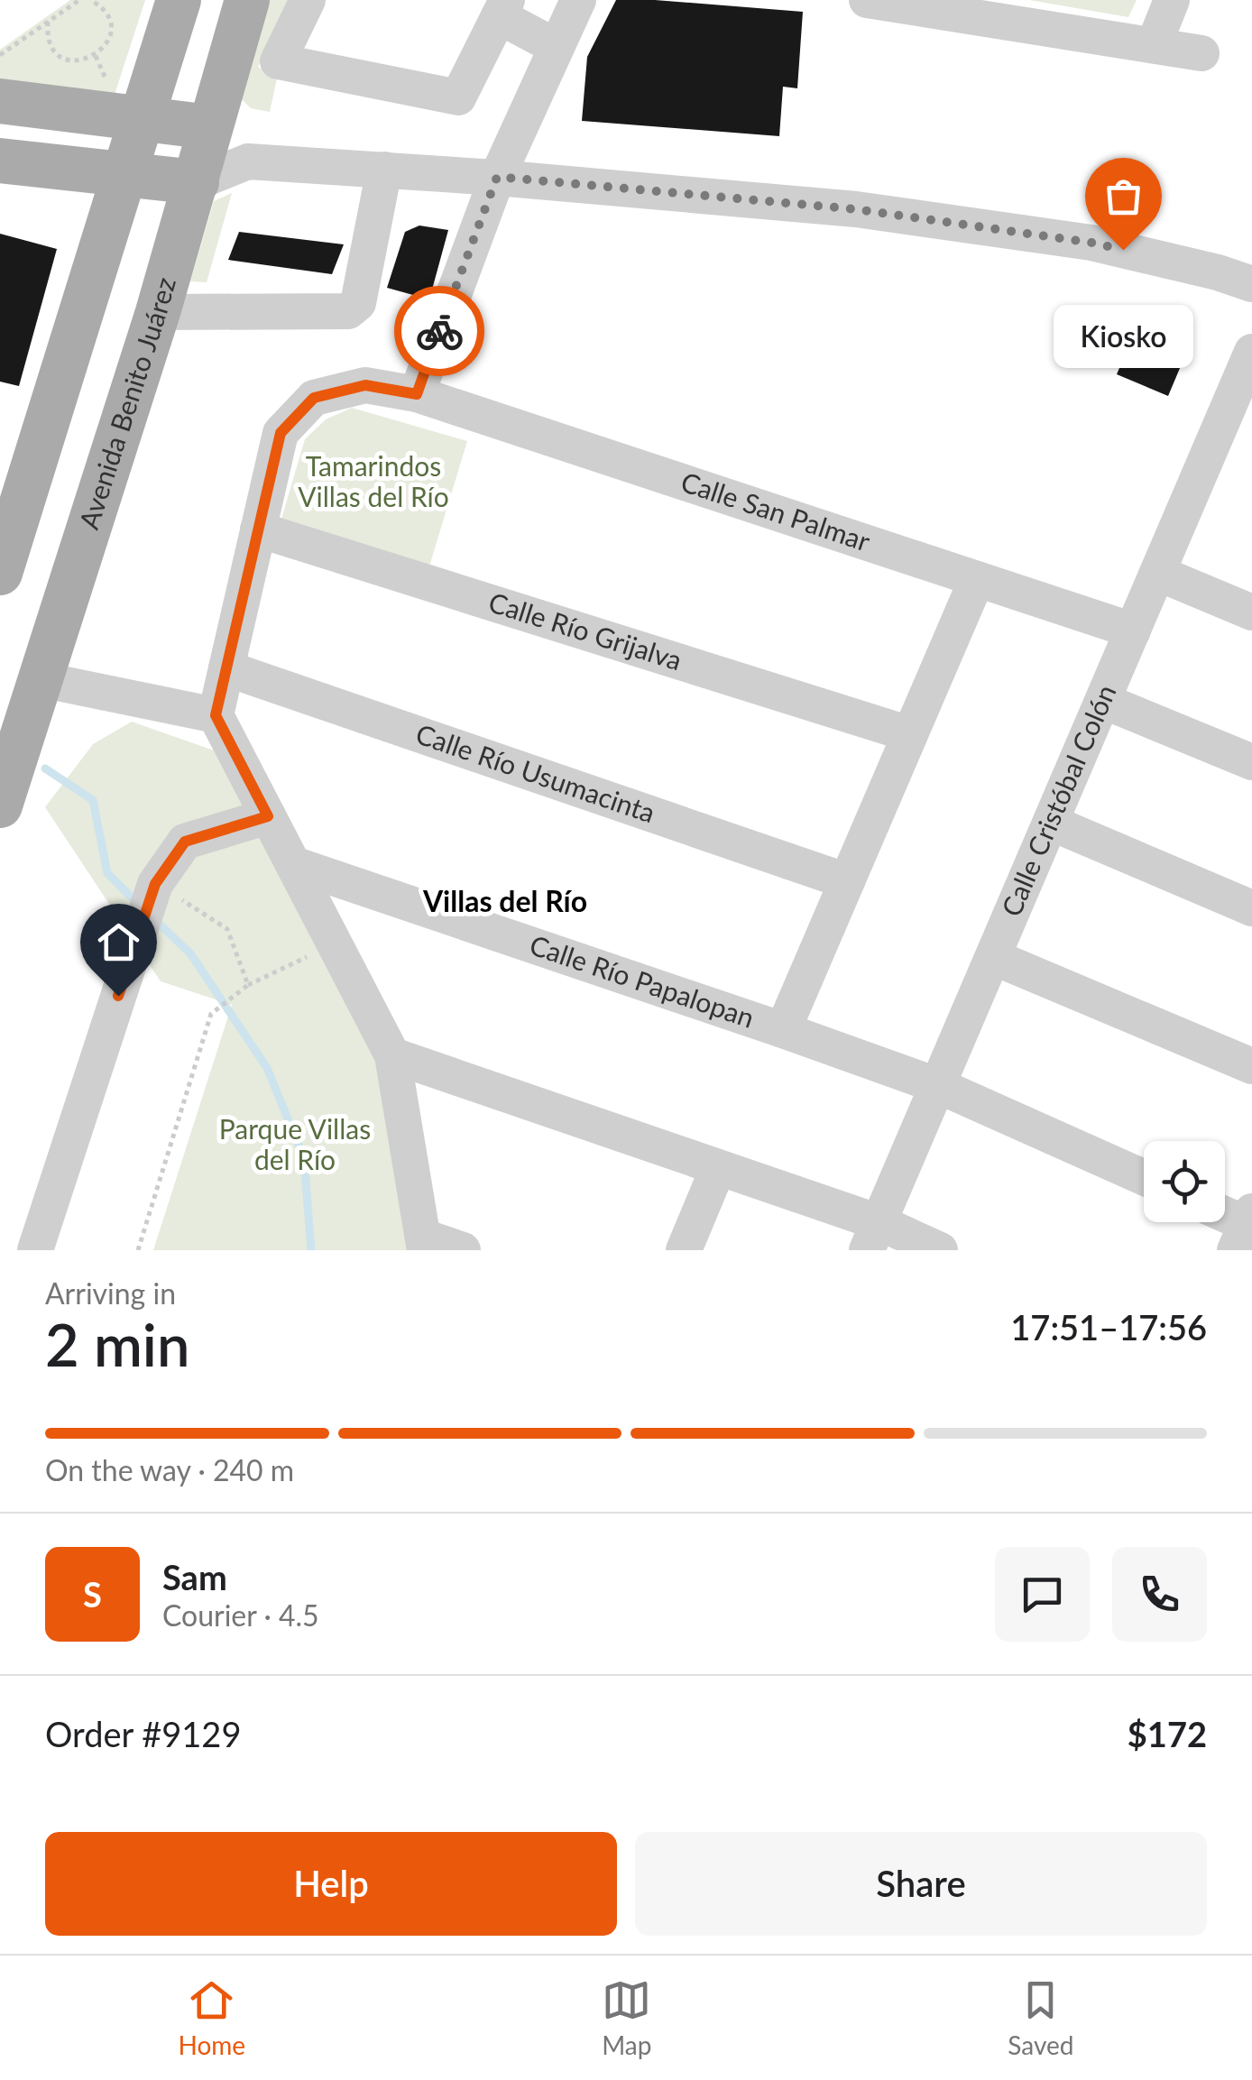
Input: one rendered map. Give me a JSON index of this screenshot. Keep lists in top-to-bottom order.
{
  "streets": {
    "main road": ["Avenida Benito Juárez"],
    "street": [
      "Calle San Palmar",
      "Calle Río Grijalva",
      "Calle Río Usumacinta",
      "Calle Cristóbal Colón",
      "Calle Río Papalopan"
    ]
  },
  "crossings": [
    ["Calle San Palmar", "Calle Río Grijalva"],
    ["Calle San Palmar", "Calle Río Usumacinta"],
    ["Calle San Palmar", "Calle Cristóbal Colón"],
    ["Calle Cristóbal Colón", "Calle Río Papalopan"]
  ],
  "districts": ["Villas del Río"],
  "parks": ["Tamarindos Villas del Río", "Parque Villas del Río"],
  "places": ["Kiosko"],
  "page": {
    "bubble": "Kiosko",
    "heading": ["2 min", "Arriving in", "17:51–17:56"],
    "panel": [
      "Sam",
      "Courier · 4.5",
      "Order #9129",
      "$172"
    ],
    "bar": "On the way · 240 m",
    "round": "S",
    "buttons": ["Help", "Share"],
    "tabs": ["Home", "Map", "Saved"]
  }
}
